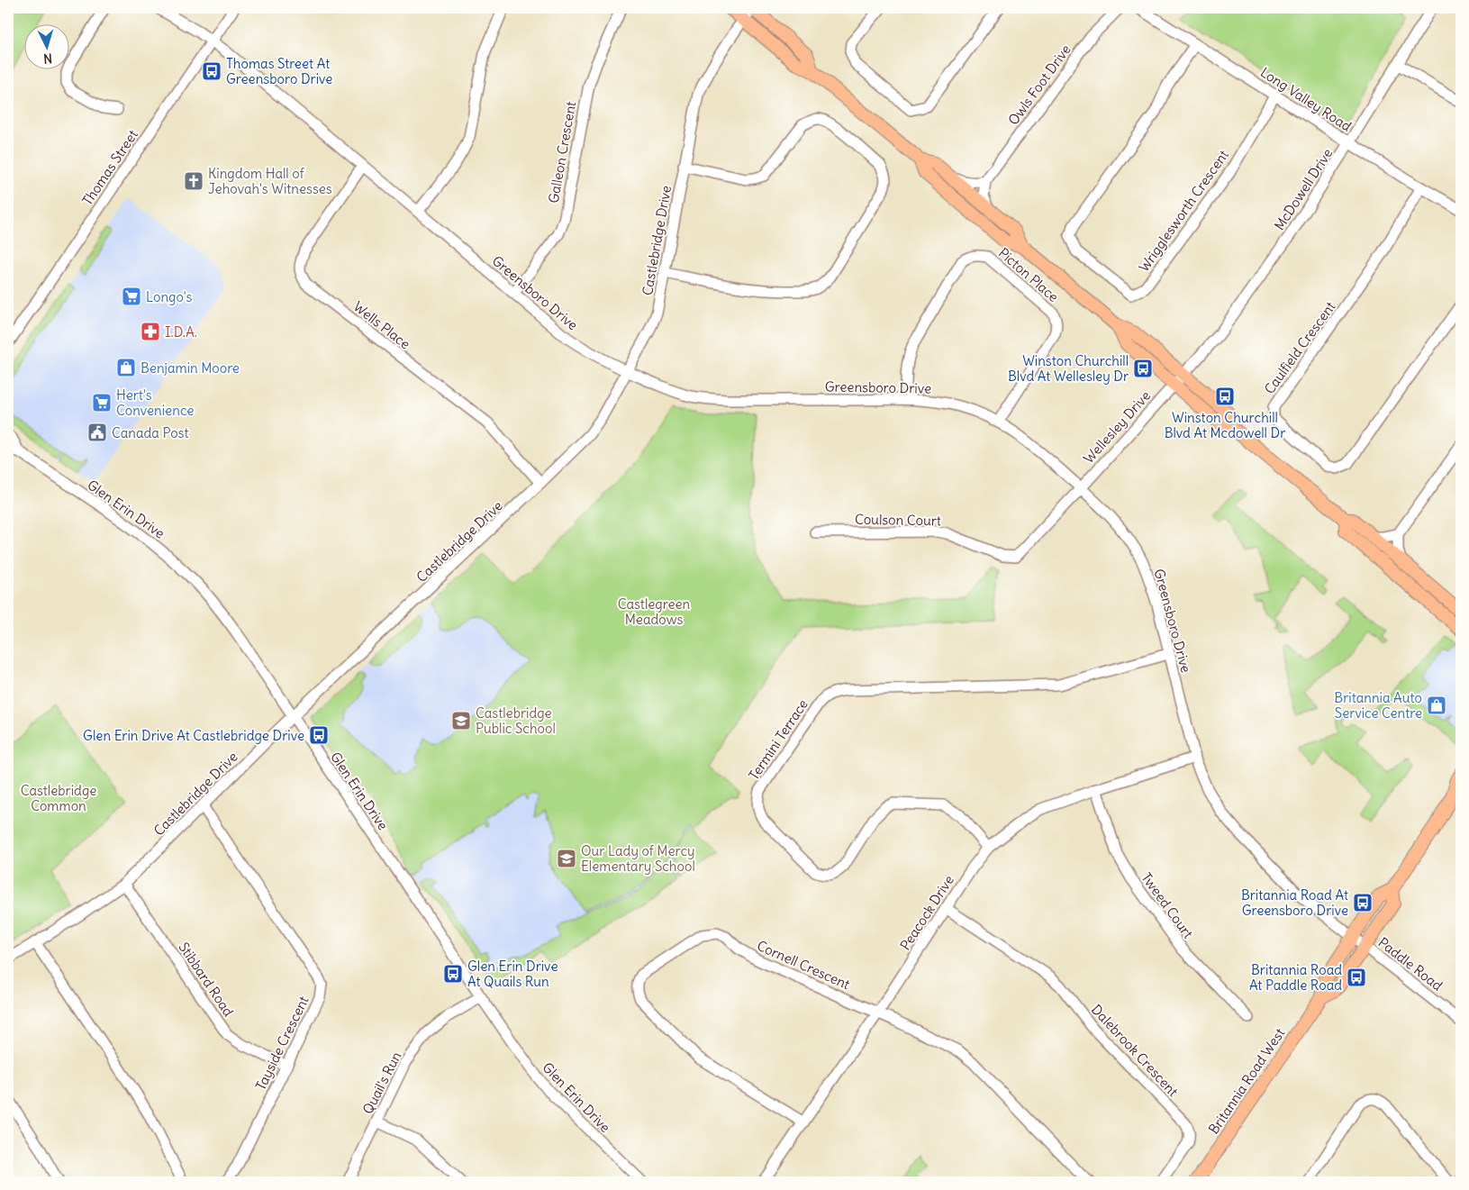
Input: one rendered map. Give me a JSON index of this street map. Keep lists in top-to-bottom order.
{
  "streets": {
    "main road": ["Britannia Road West"],
    "street": [
      "Owls Foot Drive",
      "Long Valley Road",
      "Galleon Crescent",
      "Thomas Street",
      "McDowell Drive",
      "Wrigglesworth Crescent",
      "Castlebridge Drive",
      "Picton Place",
      "Greensboro Drive",
      "Wells Place",
      "Caulfield Crescent",
      "Wellesley Drive",
      "Glen Erin Drive",
      "Coulson Court",
      "Termini Terrace",
      "Tweed Court",
      "Peacock Drive",
      "Paddle Road",
      "Cornell Crescent",
      "Stibbard Road",
      "Tayside Crescent",
      "Dalebrook Crescent",
      "Quail's Run"
    ]
  },
  "crossings": [
    ["Long Valley Road", "McDowell Drive"],
    ["Long Valley Road", "Wrigglesworth Crescent"],
    ["Long Valley Road", "Caulfield Crescent"],
    ["Galleon Crescent", "Greensboro Drive"],
    ["Thomas Street", "Greensboro Drive"],
    ["McDowell Drive", "Wellesley Drive"],
    ["Castlebridge Drive", "Greensboro Drive"],
    ["Castlebridge Drive", "Wells Place"],
    ["Castlebridge Drive", "Glen Erin Drive"],
    ["Castlebridge Drive", "Stibbard Road"],
    ["Castlebridge Drive", "Tayside Crescent"],
    ["Picton Place", "Greensboro Drive"],
    ["Greensboro Drive", "Wells Place"],
    ["Greensboro Drive", "Wellesley Drive"],
    ["Greensboro Drive", "Coulson Court"],
    ["Greensboro Drive", "Termini Terrace"],
    ["Greensboro Drive", "Peacock Drive"],
    ["Greensboro Drive", "Paddle Road"],
    ["Greensboro Drive", "Britannia Road West"],
    ["Wellesley Drive", "Coulson Court"],
    ["Glen Erin Drive", "Quail's Run"],
    ["Termini Terrace", "Peacock Drive"],
    ["Tweed Court", "Peacock Drive"],
    ["Peacock Drive", "Cornell Crescent"],
    ["Peacock Drive", "Dalebrook Crescent"],
    ["Paddle Road", "Britannia Road West"],
    ["Stibbard Road", "Tayside Crescent"]
  ],
  "parks": ["Castlegreen Meadows", "Castlebridge Common"],
  "places": {
    "bus stop": [
      "Thomas Street At Greensboro Drive",
      "Winston Churchill Blvd At Wellesley Dr",
      "Winston Churchill Blvd At Mcdowell Dr",
      "Glen Erin Drive At Castlebridge Drive",
      "Britannia Road At Greensboro Drive",
      "Glen Erin Drive At Quails Run",
      "Britannia Road At Paddle Road"
    ],
    "church": ["Kingdom Hall of Jehovah's Witnesses"],
    "supermarket": ["Longo's", "Hert's Convenience"],
    "pharmacy": ["I.D.A."],
    "shop": ["Benjamin Moore", "Britannia Auto Service Centre"],
    "public building": ["Canada Post"],
    "school or university": ["Castlebridge Public School", "Our Lady of Mercy Elementary School"]
  },
  "north": "bottom"
}
